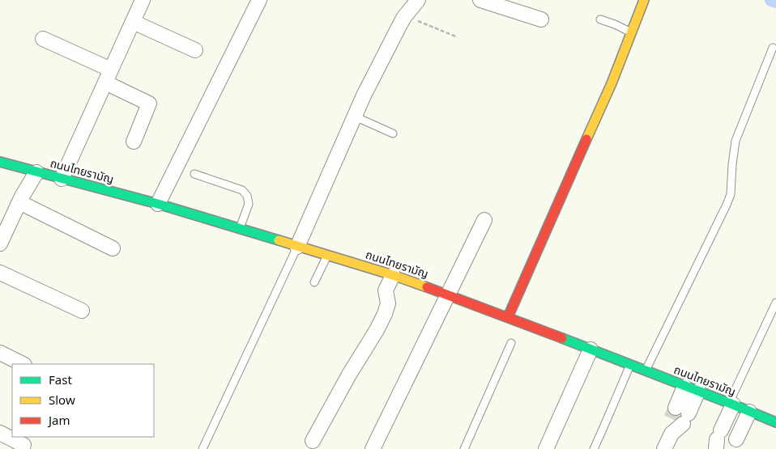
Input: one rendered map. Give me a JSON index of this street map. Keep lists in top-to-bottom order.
{
  "streets": {
    "street": ["ถนนไทยรามัญ"]
  },
  "legend": ["Fast", "Slow", "Jam"]
}
